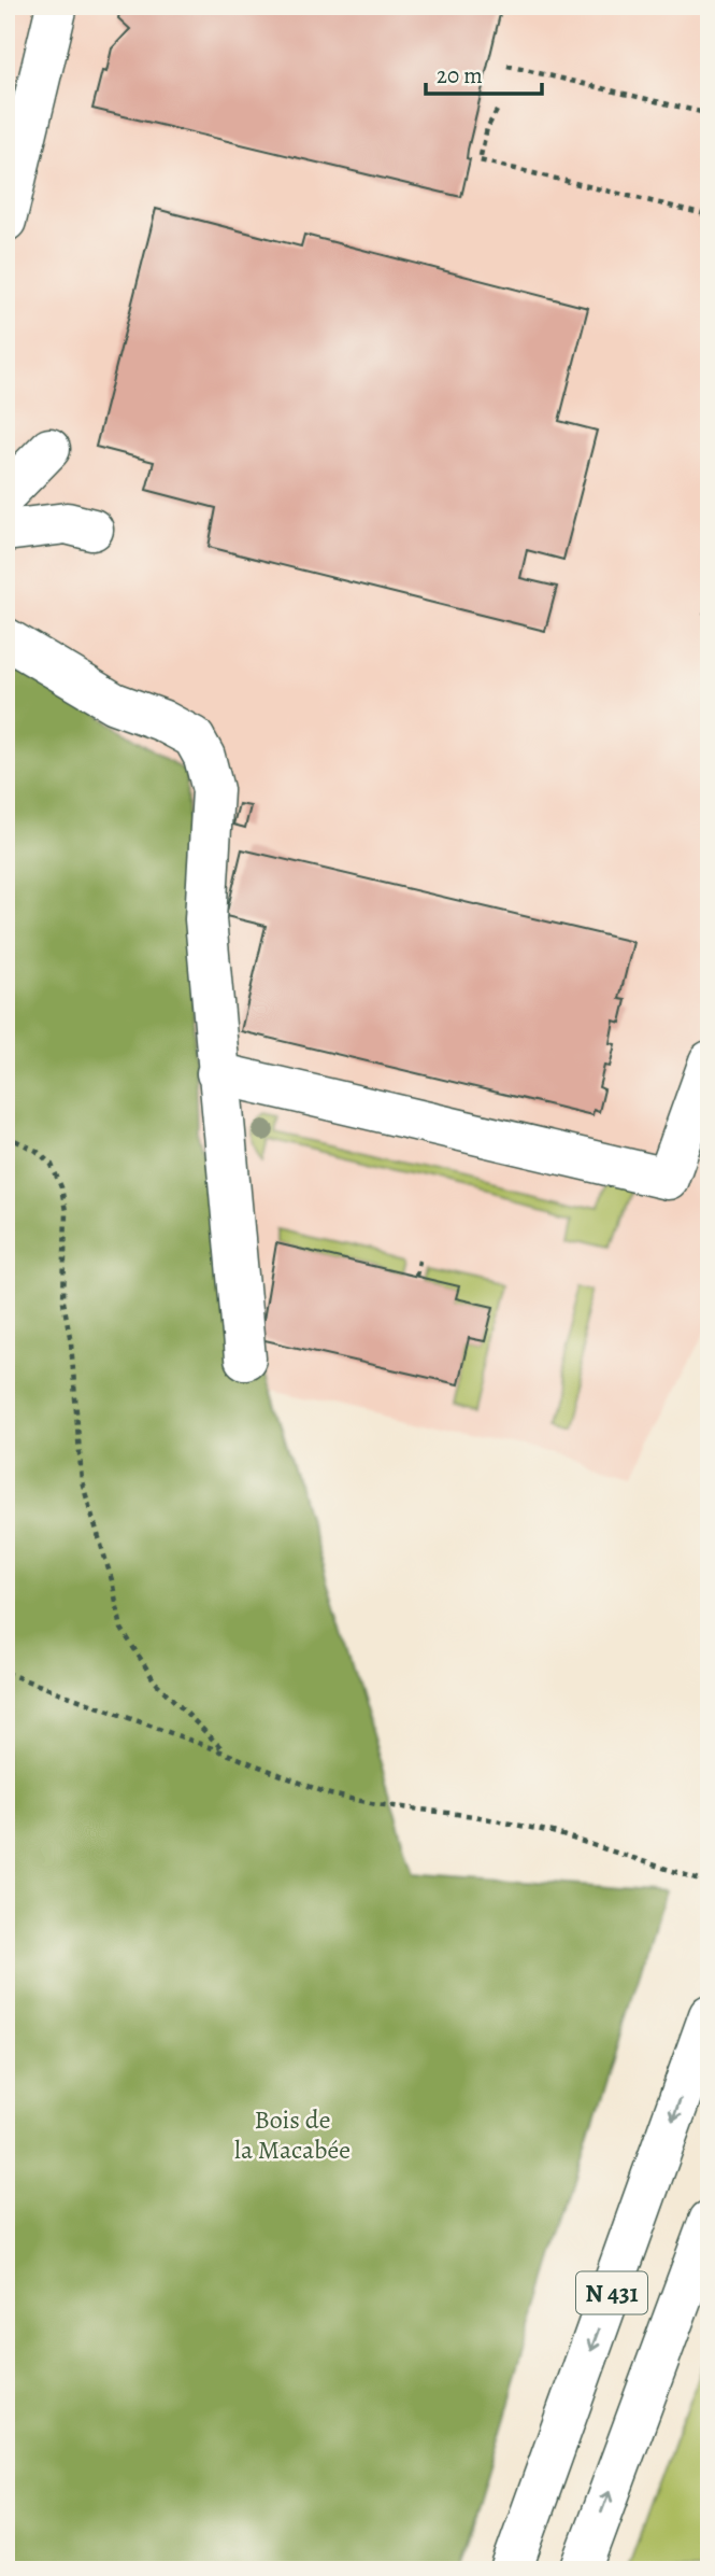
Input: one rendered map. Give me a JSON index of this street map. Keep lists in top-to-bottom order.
{
  "streets": {
    "main road": ["N 431"]
  },
  "parks": ["Bois de la Macabée"],
  "scale_bar": "20 m"
}
